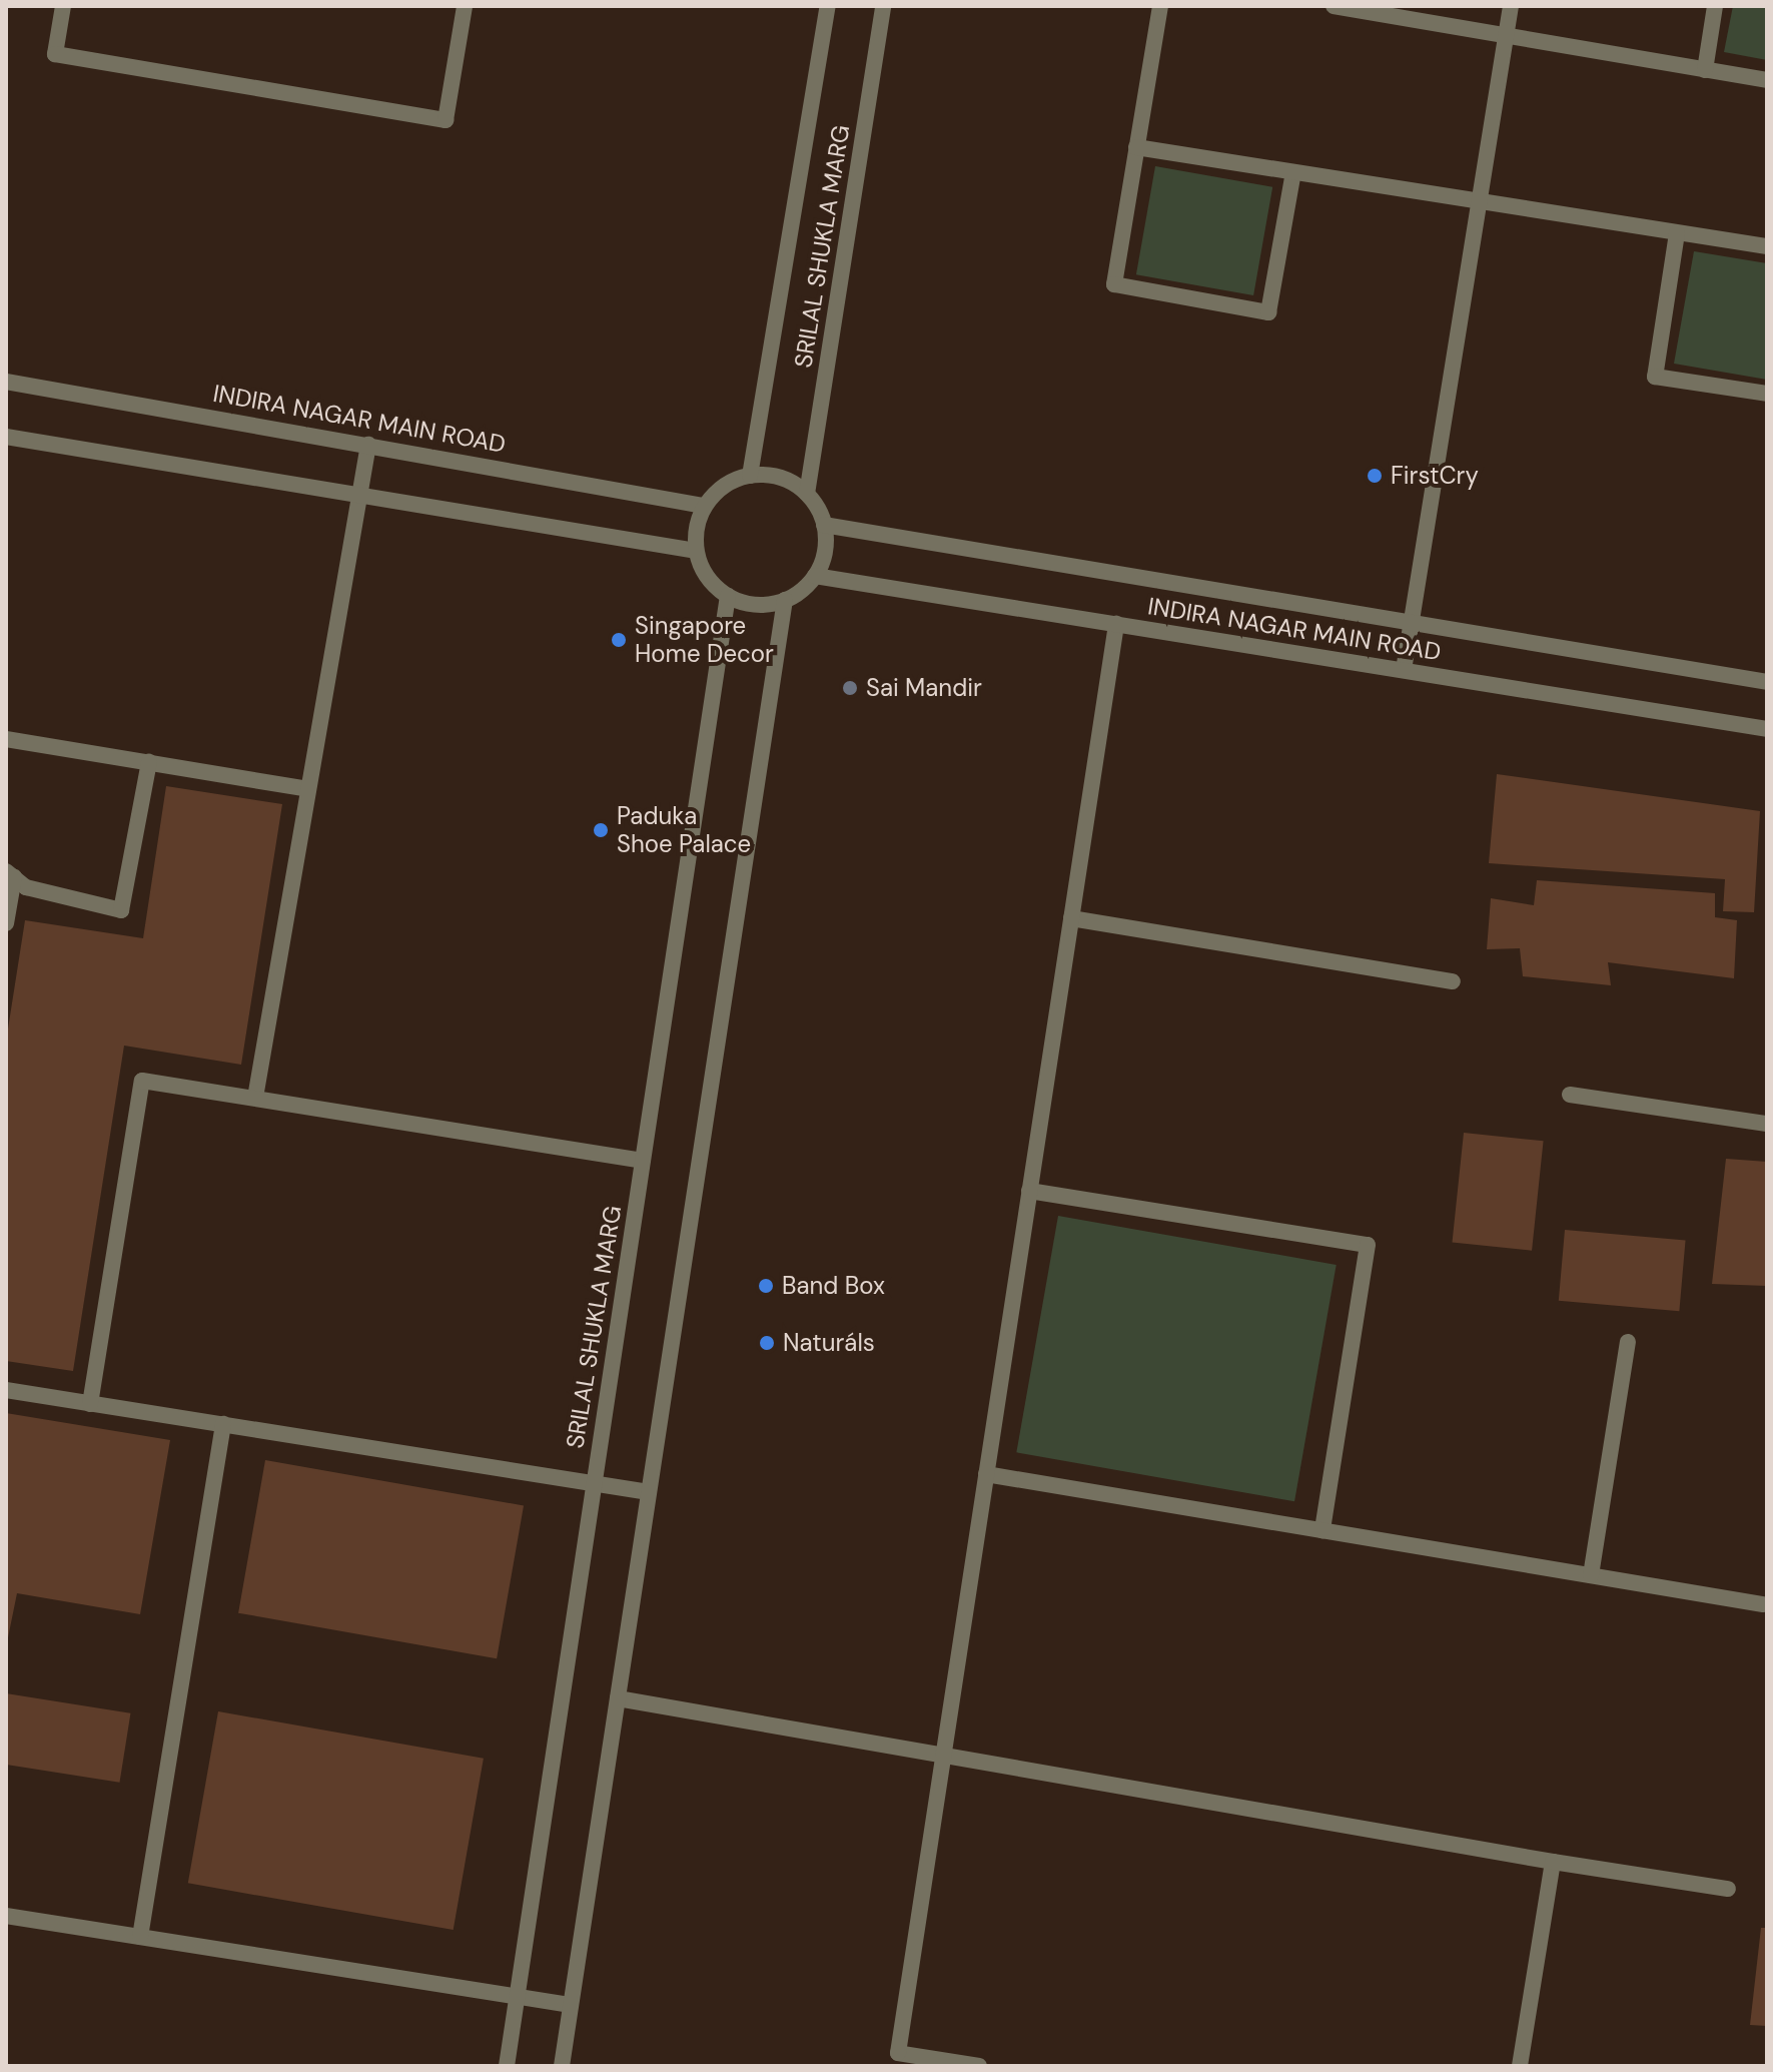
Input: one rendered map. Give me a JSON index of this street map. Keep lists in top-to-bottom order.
{
  "streets": {
    "street": ["SRILAL SHUKLA MARG", "INDIRA NAGAR MAIN ROAD"]
  },
  "crossings": [
    ["SRILAL SHUKLA MARG", "INDIRA NAGAR MAIN ROAD"]
  ],
  "places": [
    "FirstCry",
    "Singapore Home Decor",
    "Sai Mandir",
    "Paduka Shoe Palace",
    "Band Box",
    "Naturáls"
  ]
}
